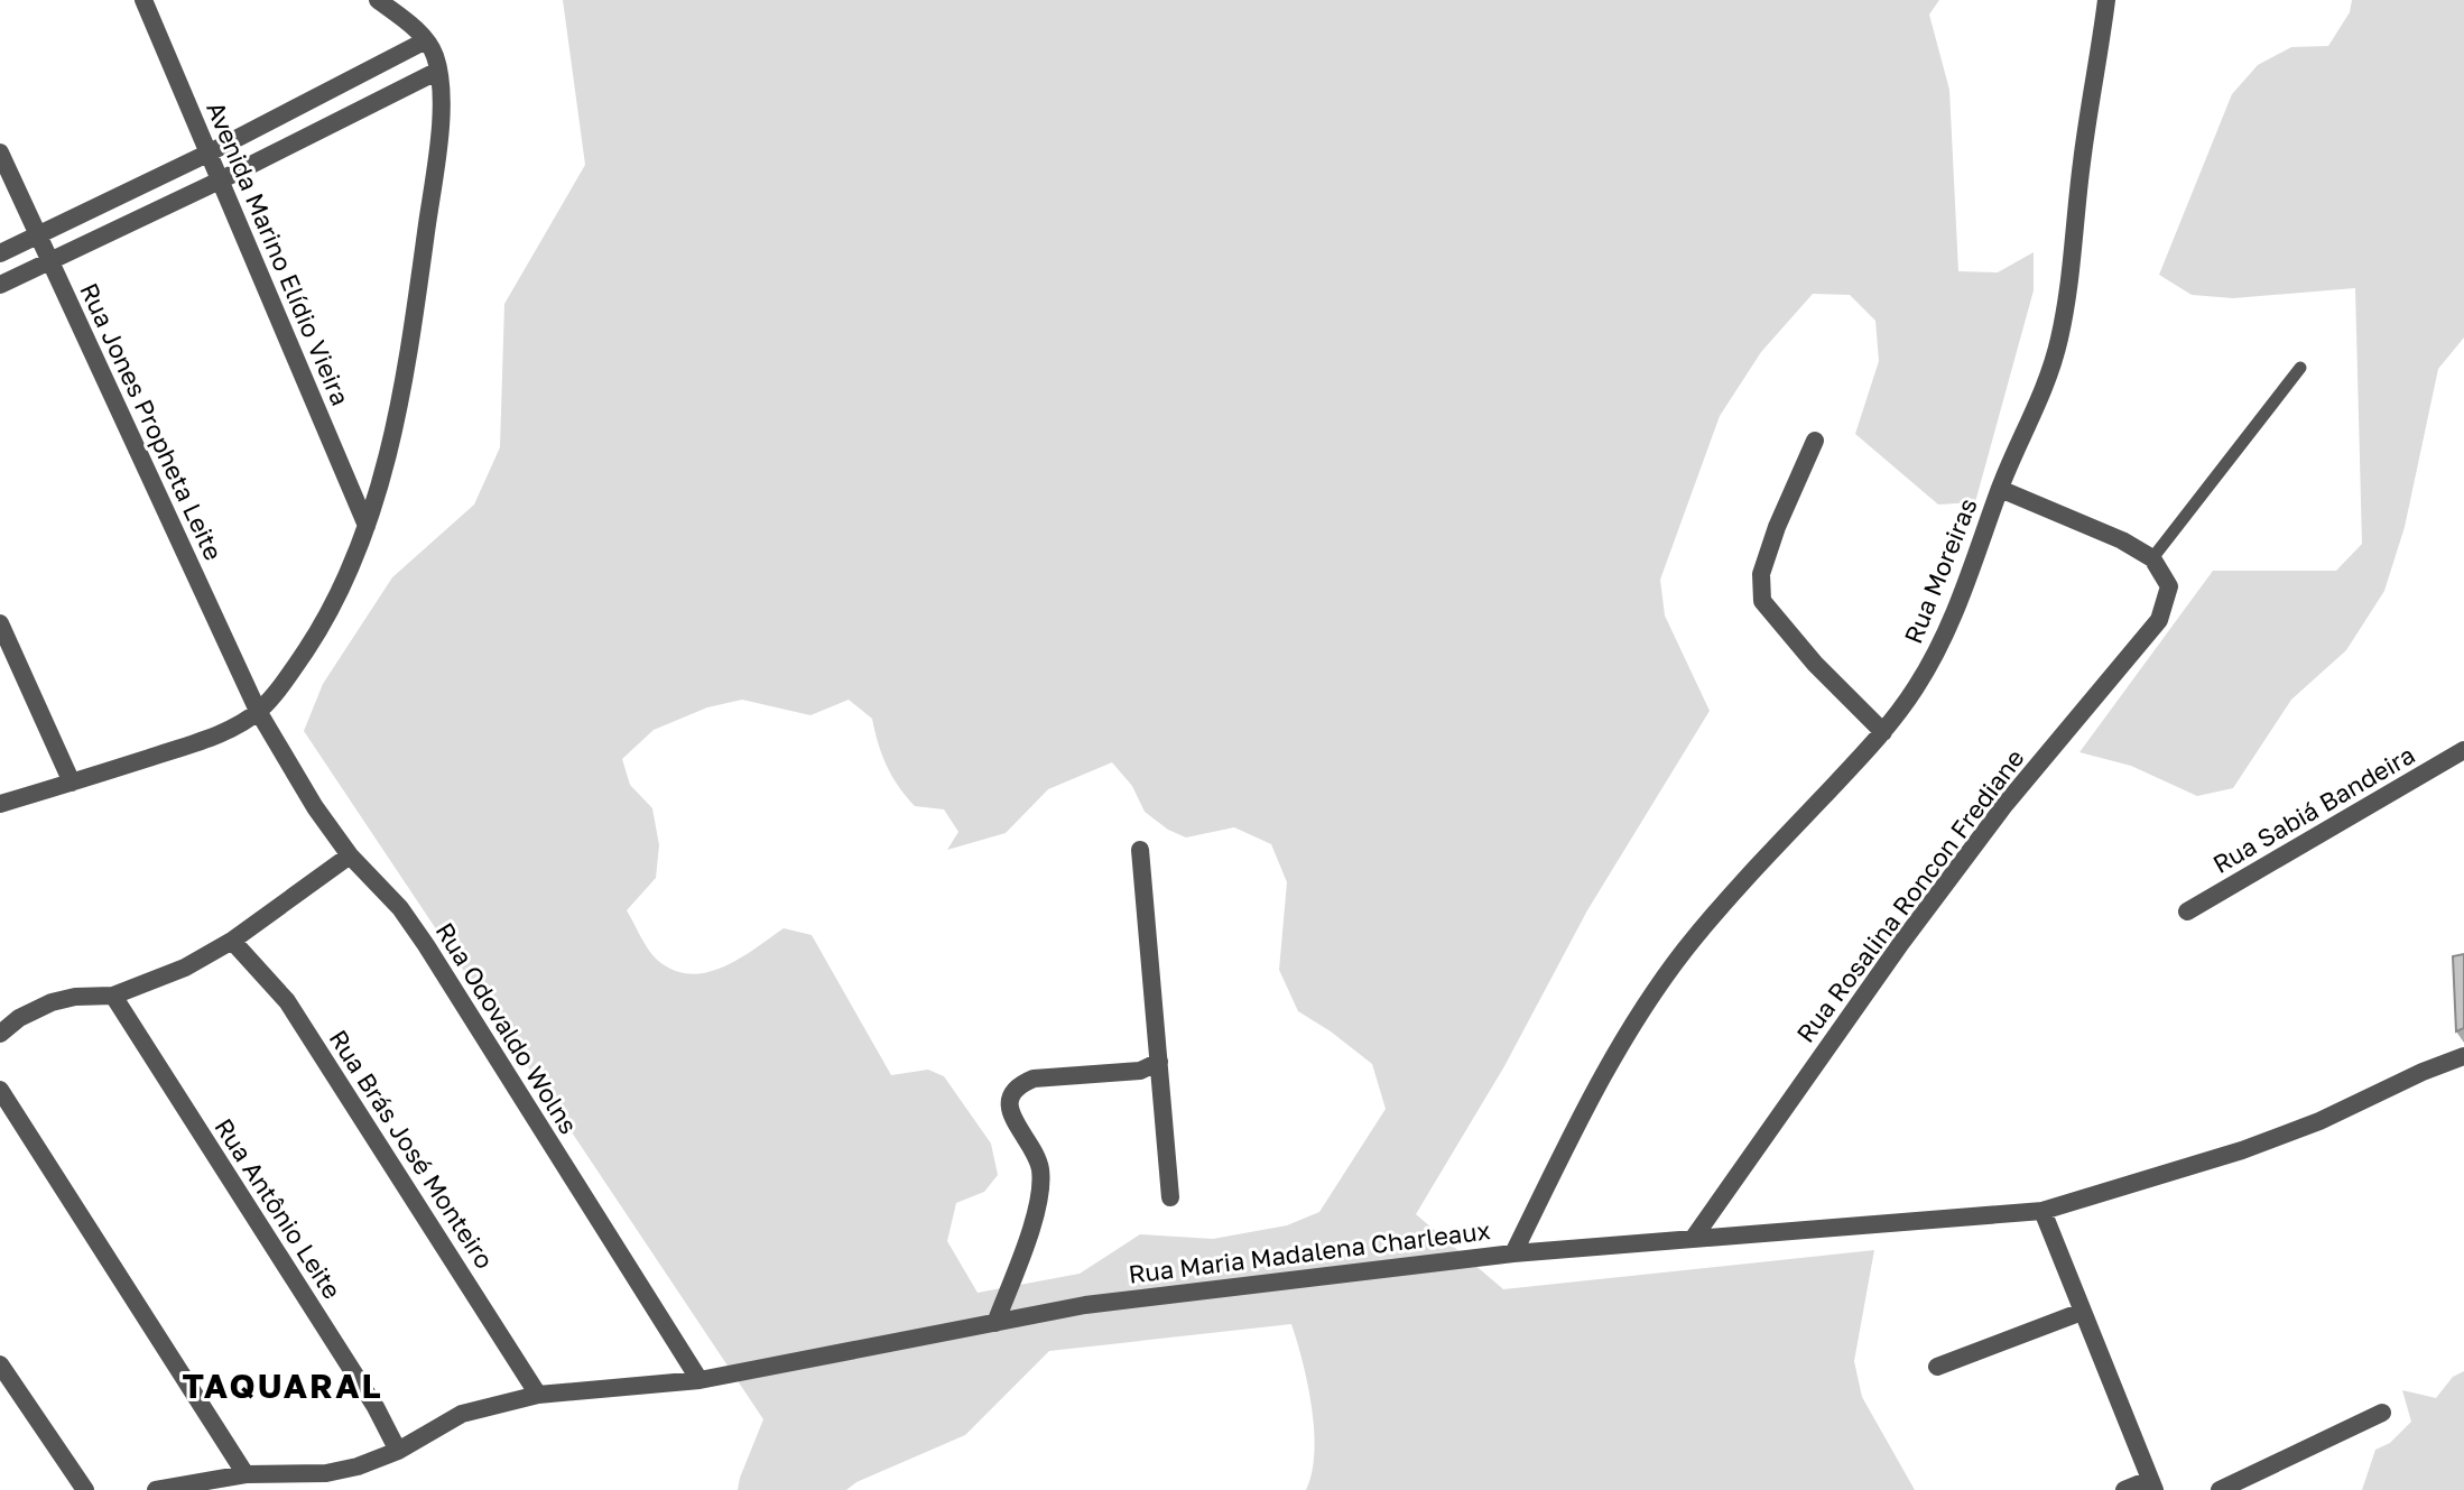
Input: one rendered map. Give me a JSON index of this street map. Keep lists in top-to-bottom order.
{
  "streets": {
    "street": [
      "Avenida Marino Elídio Vieira",
      "Rua Jones Propheta Leite",
      "Rua Moreiras",
      "Rua Sabiá Bandeira",
      "Rua Rosalina Roncon Frediane",
      "Rua Odovaldo Wolns",
      "Rua Brás José Monteiro",
      "Rua Antônio Leite",
      "Rua Maria Madalena Charleaux"
    ]
  },
  "crossings": [
    ["Rua Jones Propheta Leite", "Rua Odovaldo Wolns"],
    ["Rua Moreiras", "Rua Maria Madalena Charleaux"],
    ["Rua Rosalina Roncon Frediane", "Rua Maria Madalena Charleaux"],
    ["Rua Odovaldo Wolns", "Rua Maria Madalena Charleaux"],
    ["Rua Brás José Monteiro", "Rua Maria Madalena Charleaux"],
    ["Rua Antônio Leite", "Rua Maria Madalena Charleaux"]
  ],
  "districts": ["TAQUARAL"]
}
